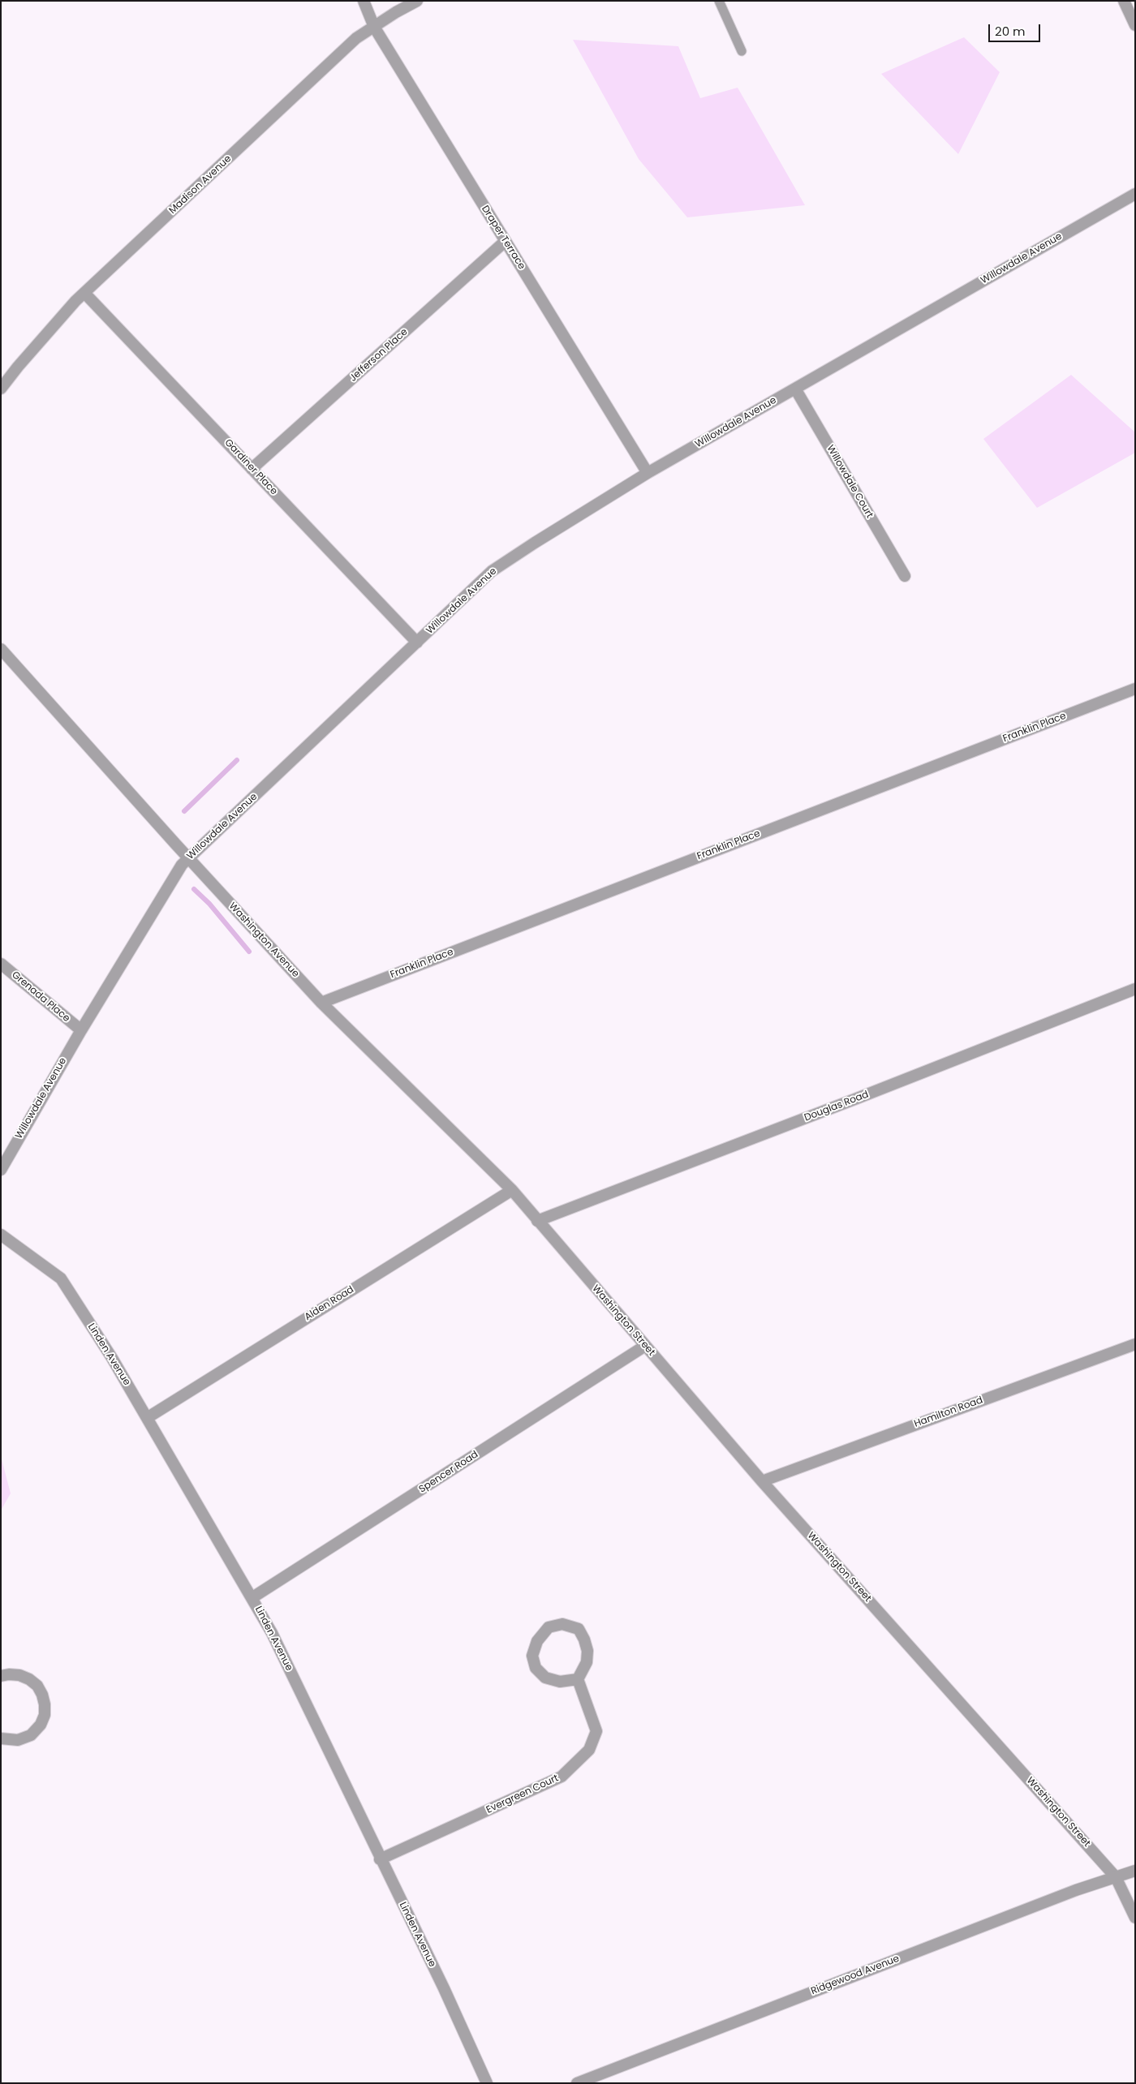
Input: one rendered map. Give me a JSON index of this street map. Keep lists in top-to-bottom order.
{
  "streets": {
    "street": [
      "Madison Avenue",
      "Draper Terrace",
      "Willowdale Avenue",
      "Jefferson Place",
      "Gardiner Place",
      "Willowdale Court",
      "Franklin Place",
      "Washington Avenue",
      "Grenada Place",
      "Douglas Road",
      "Alden Road",
      "Washington Street",
      "Linden Avenue",
      "Hamilton Road",
      "Spencer Road",
      "Evergreen Court",
      "Ridgewood Avenue"
    ]
  },
  "crossings": [
    ["Madison Avenue", "Draper Terrace"],
    ["Madison Avenue", "Gardiner Place"],
    ["Draper Terrace", "Willowdale Avenue"],
    ["Draper Terrace", "Jefferson Place"],
    ["Willowdale Avenue", "Gardiner Place"],
    ["Willowdale Avenue", "Willowdale Court"],
    ["Willowdale Avenue", "Washington Avenue"],
    ["Willowdale Avenue", "Grenada Place"],
    ["Jefferson Place", "Gardiner Place"],
    ["Franklin Place", "Washington Avenue"],
    ["Washington Avenue", "Douglas Road"],
    ["Washington Avenue", "Alden Road"],
    ["Washington Avenue", "Washington Street"],
    ["Douglas Road", "Washington Street"],
    ["Alden Road", "Linden Avenue"],
    ["Washington Street", "Hamilton Road"],
    ["Washington Street", "Spencer Road"],
    ["Washington Street", "Ridgewood Avenue"],
    ["Linden Avenue", "Spencer Road"],
    ["Linden Avenue", "Evergreen Court"]
  ],
  "scale_bar": "20 m"
}
